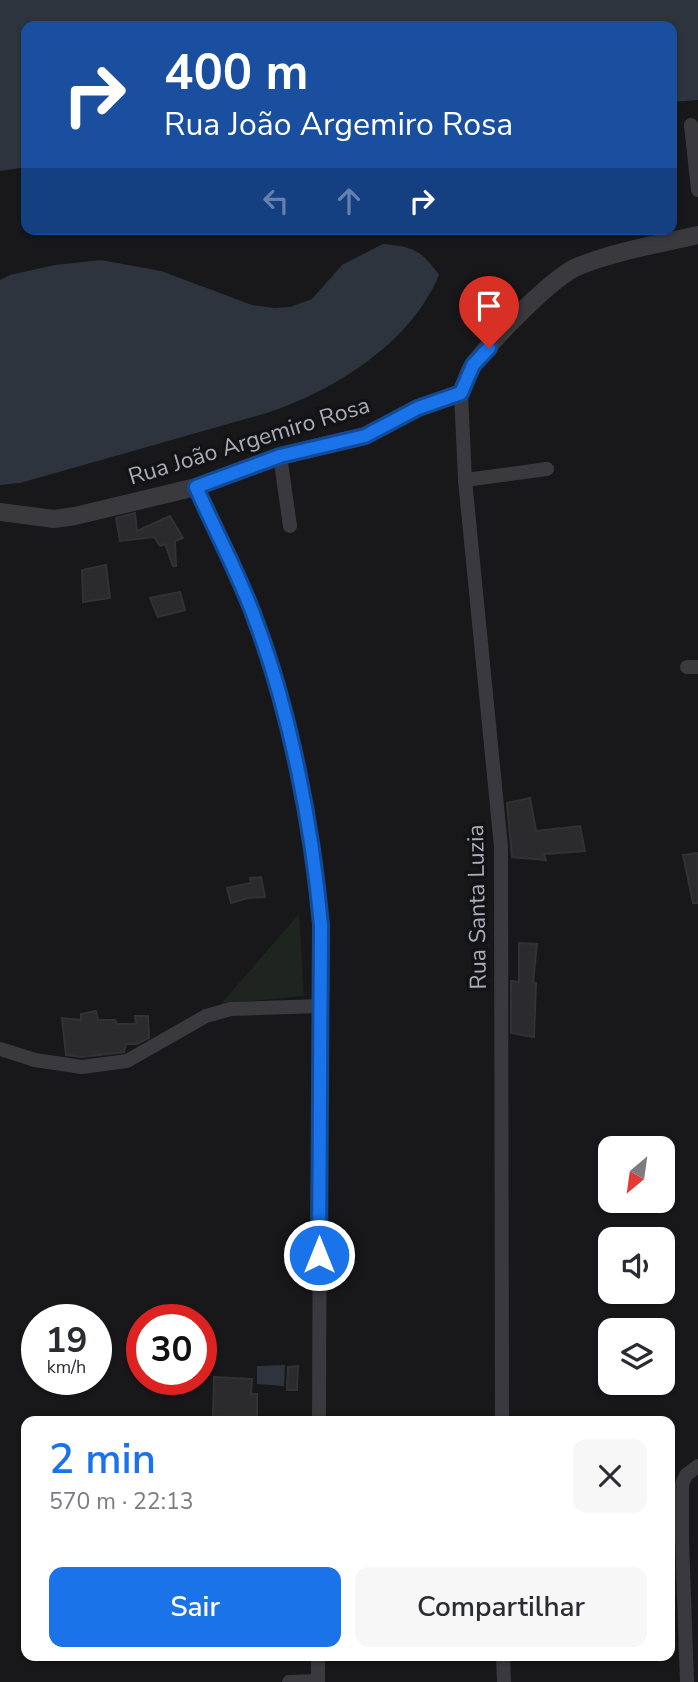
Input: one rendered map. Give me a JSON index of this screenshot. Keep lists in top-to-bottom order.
{
  "streets": {
    "street": ["Rua João Argemiro Rosa", "Rua Santa Luzia"]
  },
  "crossings": [
    ["Rua João Argemiro Rosa", "Rua Santa Luzia"]
  ],
  "north": "bottom left",
  "page": {
    "turn": ["400 m", "Rua João Argemiro Rosa"],
    "speed": "19 km/h",
    "limit": "30",
    "heading": ["2 min", "570 m · 22:13"],
    "buttons": ["Sair", "Compartilhar"]
  }
}
